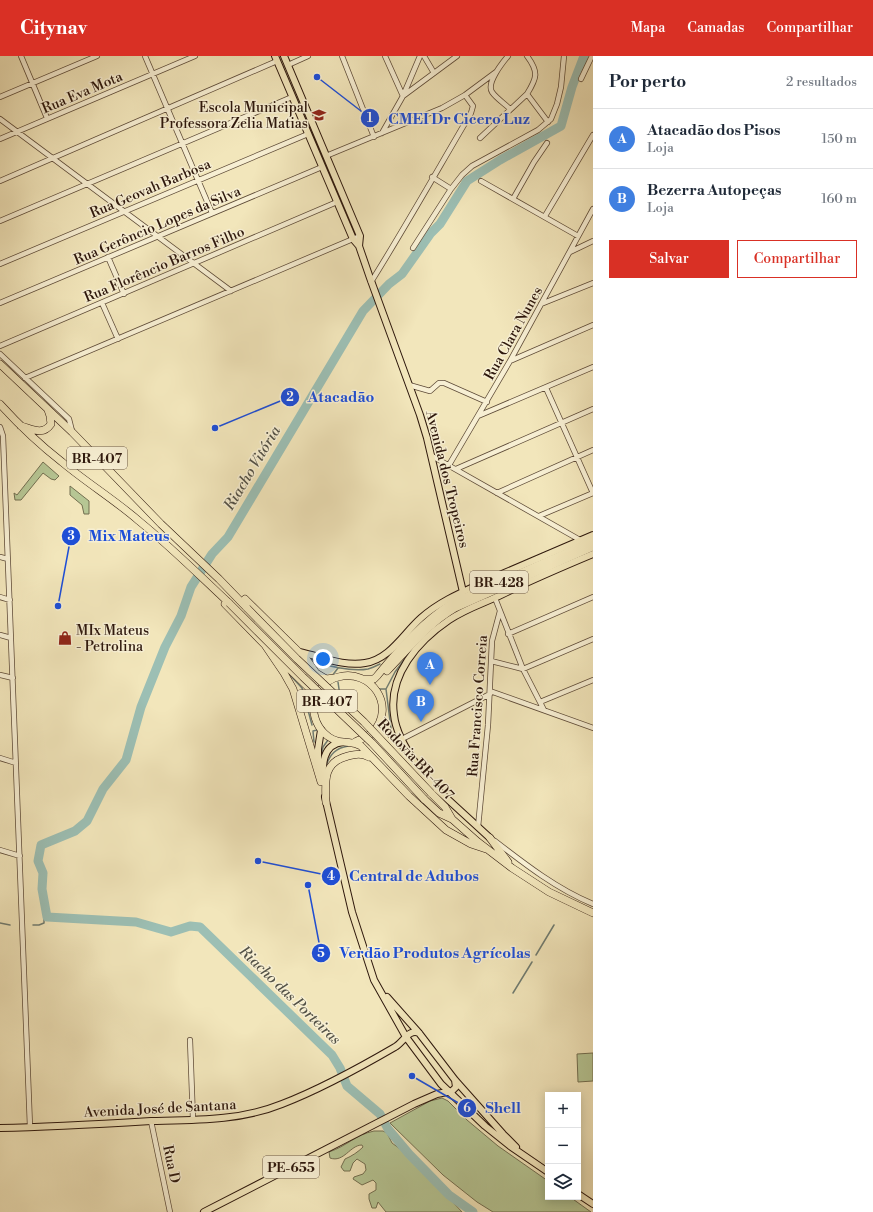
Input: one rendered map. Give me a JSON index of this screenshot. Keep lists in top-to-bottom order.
{
  "streets": {
    "highway": ["BR-407", "BR-428", "Rodovia BR-407"],
    "main road": ["Avenida dos Tropeiros", "Avenida José de Santana", "PE-655"],
    "street": [
      "Rua Eva Mota",
      "Rua Geovah Barbosa",
      "Rua Gerôncio Lopes da Silva",
      "Rua Florêncio Barros Filho",
      "Rua Clara Nunes",
      "Rua Francisco Correia",
      "Rua D"
    ]
  },
  "crossings": [
    ["BR-407", "BR-428"],
    ["BR-407", "Rodovia BR-407"],
    ["Avenida José de Santana", "Rua D"]
  ],
  "water": ["Riacho Vitória", "Riacho das Porteiras"],
  "places": {
    "other": [
      "CMEI Dr Cicero Luz",
      "Atacadão",
      "Mix Mateus",
      "Central de Adubos",
      "Verdão Produtos Agrícolas",
      "Shell"
    ],
    "school or university": ["Escola Municipal Professora Zelia Matias"],
    "shop": ["MIx Mateus - Petrolina"]
  },
  "page": {
    "header": "Citynav",
    "nav": ["Mapa", "Camadas", "Compartilhar"],
    "heading": ["Por perto", "2 resultados"],
    "list": [
      {
        "mark": "A",
        "name": "Atacadão dos Pisos",
        "note": "Loja",
        "value": "150 m"
      },
      {
        "mark": "B",
        "name": "Bezerra Autopeças",
        "note": "Loja",
        "value": "160 m"
      }
    ],
    "buttons": ["Salvar", "Compartilhar"],
    "pins": ["A", "B"],
    "map_buttons": ["+", "−"]
  }
}
